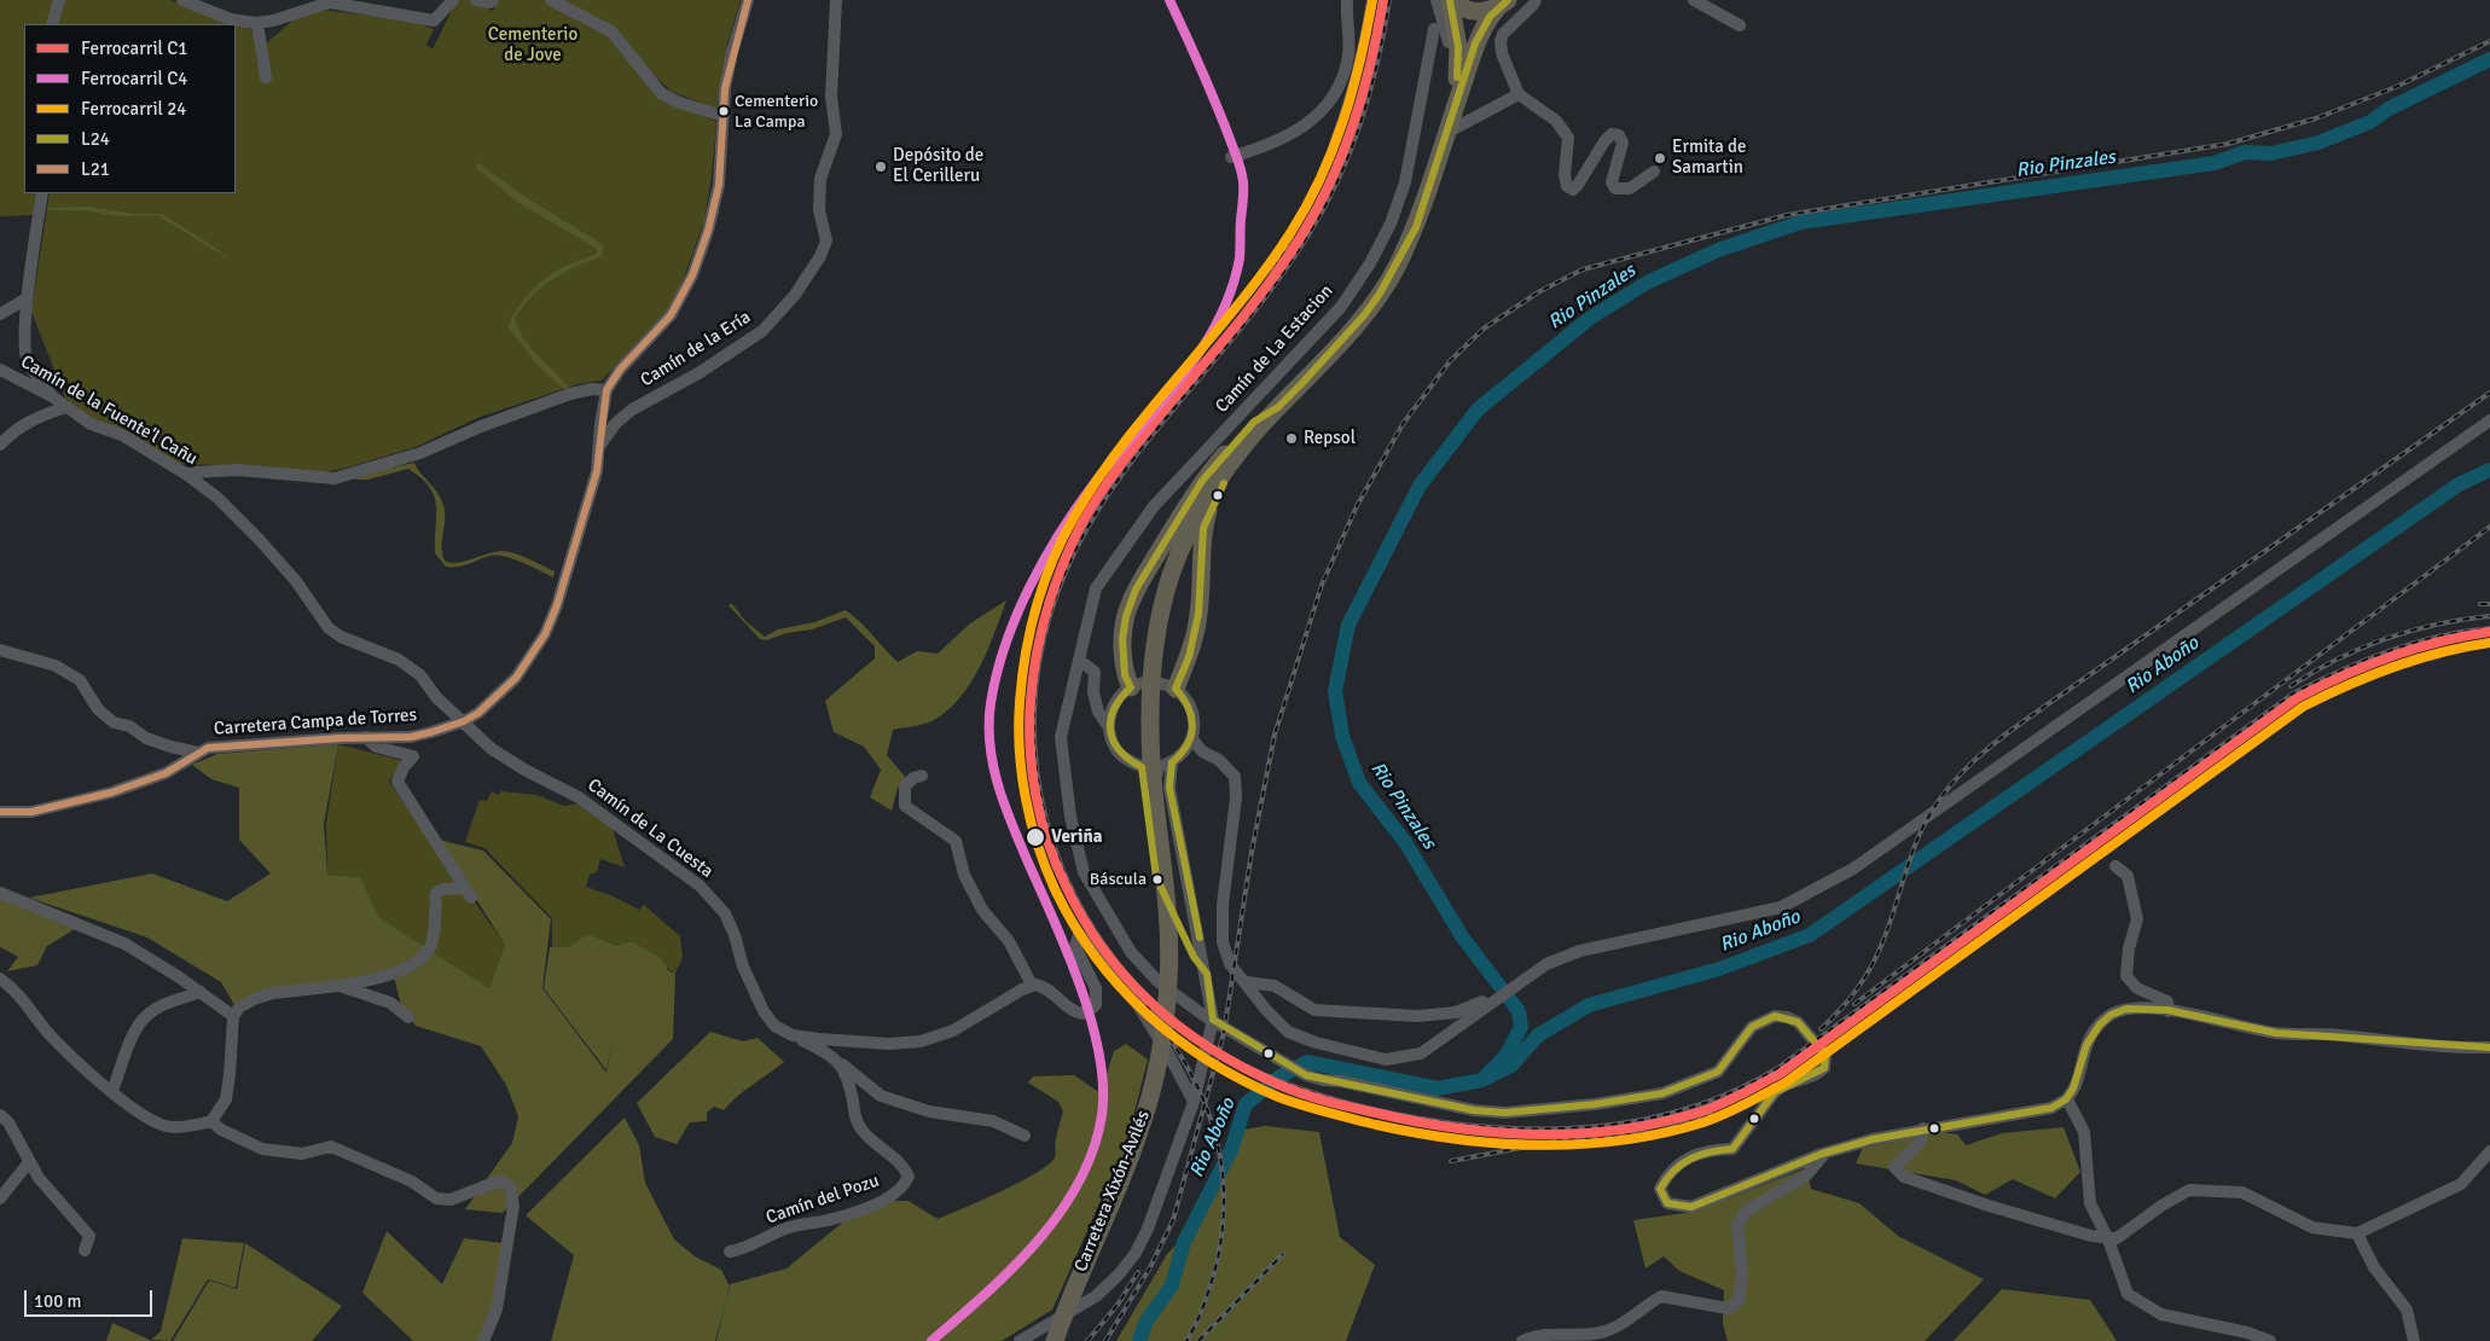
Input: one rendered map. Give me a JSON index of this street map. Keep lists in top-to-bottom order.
{
  "streets": {
    "highway": ["Carretera Xixón-Avilés"],
    "street": [
      "Camín de la Ería",
      "Camín de La Estacion",
      "Camín de la Fuente'l Cañu",
      "Carretera Campa de Torres",
      "Camín de La Cuesta",
      "Camín del Pozu"
    ]
  },
  "crossings": [
    ["Camín de la Ería", "Carretera Campa de Torres"],
    ["Camín de la Fuente'l Cañu", "Carretera Campa de Torres"],
    ["Camín de la Fuente'l Cañu", "Camín de La Cuesta"],
    ["Carretera Campa de Torres", "Camín de La Cuesta"]
  ],
  "water": ["Rio Pinzales", "Rio Aboño"],
  "parks": ["Cementerio de Jove"],
  "places": [
    "Cementerio La Campa",
    "Ermita de Samartin",
    "Depósito de El Cerilleru",
    "Repsol",
    "Veriña",
    "Báscula"
  ],
  "lines": [
    "rail line C1",
    "rail line C4",
    "rail line 24",
    "transit line L24",
    "transit line L21"
  ],
  "legend": [
    "Ferrocarril C1",
    "Ferrocarril C4",
    "Ferrocarril 24",
    "L24",
    "L21"
  ],
  "scale_bar": "100 m"
}
